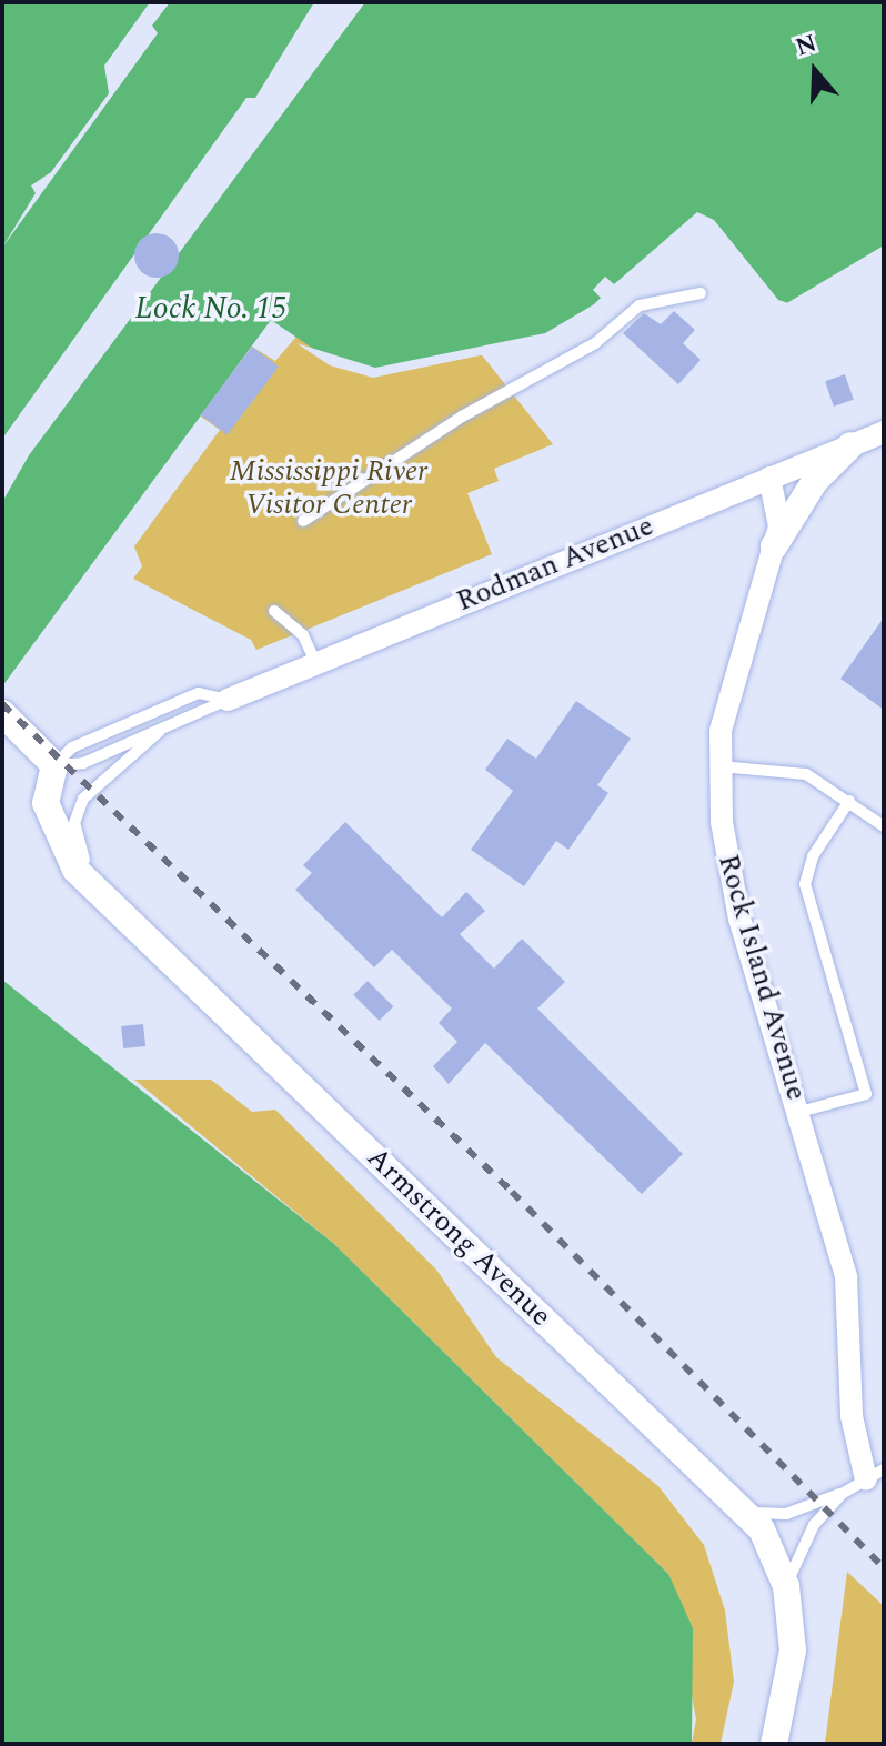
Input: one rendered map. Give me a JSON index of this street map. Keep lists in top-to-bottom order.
{
  "streets": {
    "street": ["Rodman Avenue", "Rock Island Avenue", "Armstrong Avenue"]
  },
  "crossings": [
    ["Rodman Avenue", "Rock Island Avenue"],
    ["Rodman Avenue", "Armstrong Avenue"]
  ],
  "water": ["Lock No. 15"],
  "parks": ["Mississippi River Visitor Center"],
  "north": "top"
}
